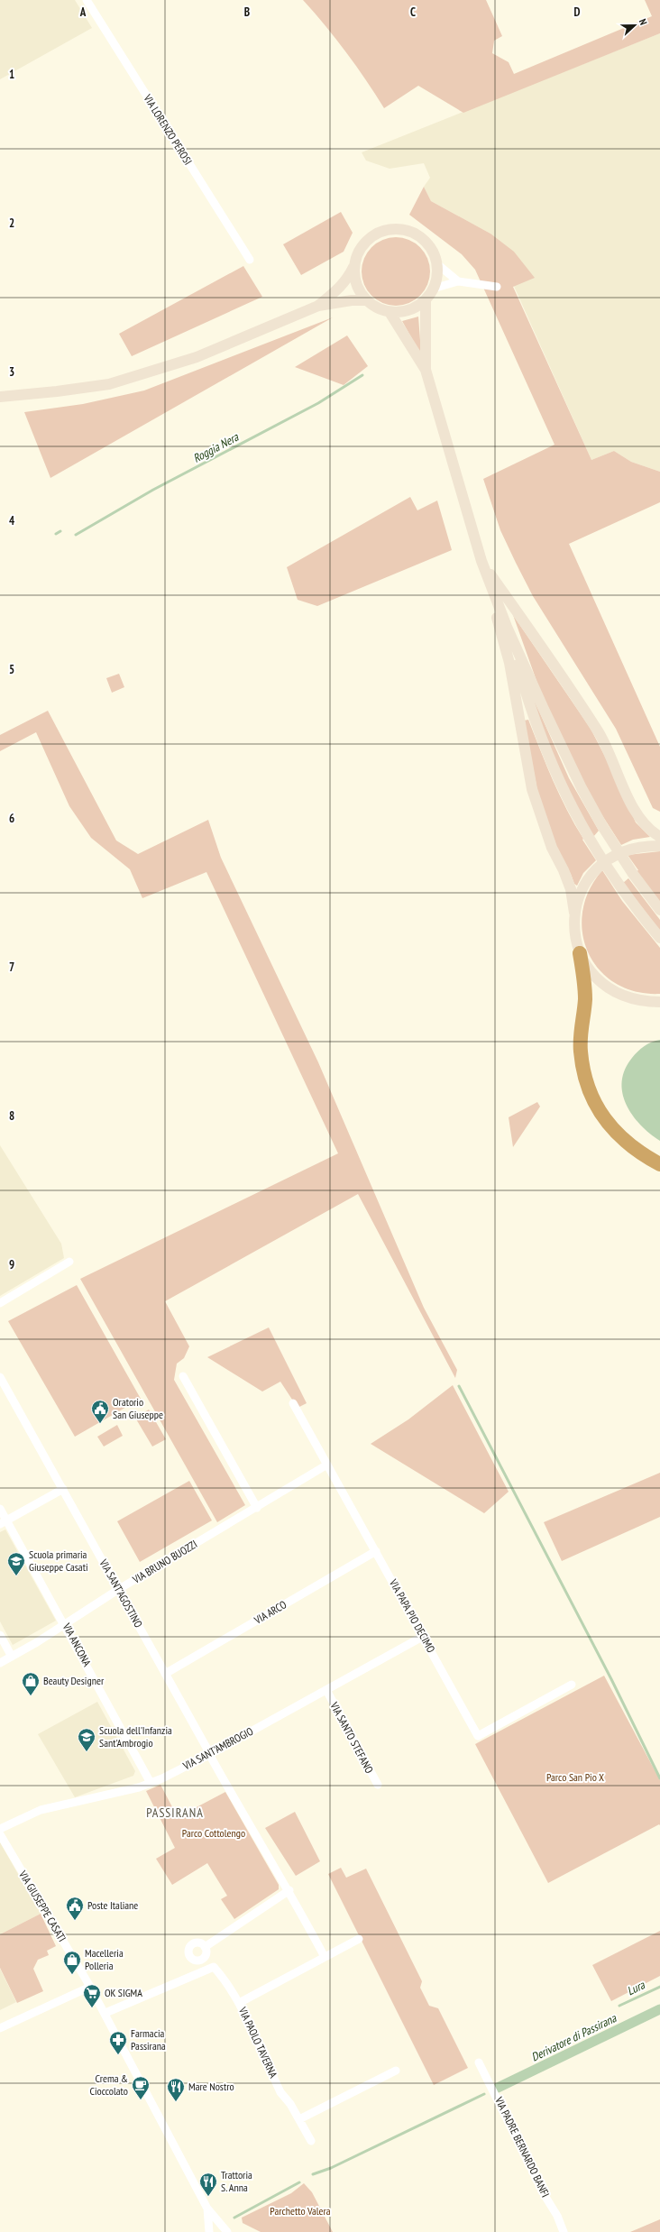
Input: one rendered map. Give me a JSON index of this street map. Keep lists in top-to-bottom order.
{
  "streets": {
    "street": [
      "VIA LORENZO PEROSI",
      "VIA BRUNO BUOZZI",
      "VIA SANT'AGOSTINO",
      "VIA ARCO",
      "VIA PAPA PIO DECIMO",
      "VIA ANCONA",
      "VIA SANTO STEFANO",
      "VIA SANT'AMBROGIO",
      "VIA GIUSEPPE CASATI",
      "VIA PAOLO TAVERNA",
      "VIA PADRE BERNARDO BANFI"
    ]
  },
  "crossings": [
    ["VIA BRUNO BUOZZI", "VIA SANT'AGOSTINO"],
    ["VIA BRUNO BUOZZI", "VIA PAPA PIO DECIMO"],
    ["VIA BRUNO BUOZZI", "VIA ANCONA"],
    ["VIA SANT'AGOSTINO", "VIA ARCO"],
    ["VIA SANT'AGOSTINO", "VIA SANT'AMBROGIO"],
    ["VIA ARCO", "VIA PAPA PIO DECIMO"],
    ["VIA PAPA PIO DECIMO", "VIA SANT'AMBROGIO"],
    ["VIA ANCONA", "VIA SANT'AMBROGIO"],
    ["VIA SANTO STEFANO", "VIA SANT'AMBROGIO"]
  ],
  "districts": ["PASSIRANA"],
  "water": ["Roggia Nera", "Lura", "Derivatore di Passirana"],
  "parks": ["Parco San Pio X", "Parco Cottolengo", "Parchetto Valera"],
  "places": {
    "public building": ["Oratorio San Giuseppe", "Poste Italiane"],
    "school or university": ["Scuola primaria Giuseppe Casati", "Scuola dell'Infanzia Sant'Ambrogio"],
    "shop": ["Beauty Designer", "Macelleria Polleria"],
    "supermarket": ["OK SIGMA"],
    "pharmacy": ["Farmacia Passirana"],
    "cafe": ["Crema & Cioccolato"],
    "restaurant": ["Mare Nostro", "Trattoria S. Anna"]
  },
  "north": "right",
  "grid": {
    "columns": [
      "A",
      "B",
      "C",
      "D"
    ],
    "rows": [
      "1",
      "2",
      "3",
      "4",
      "5",
      "6",
      "7",
      "8",
      "9"
    ]
  }
}
